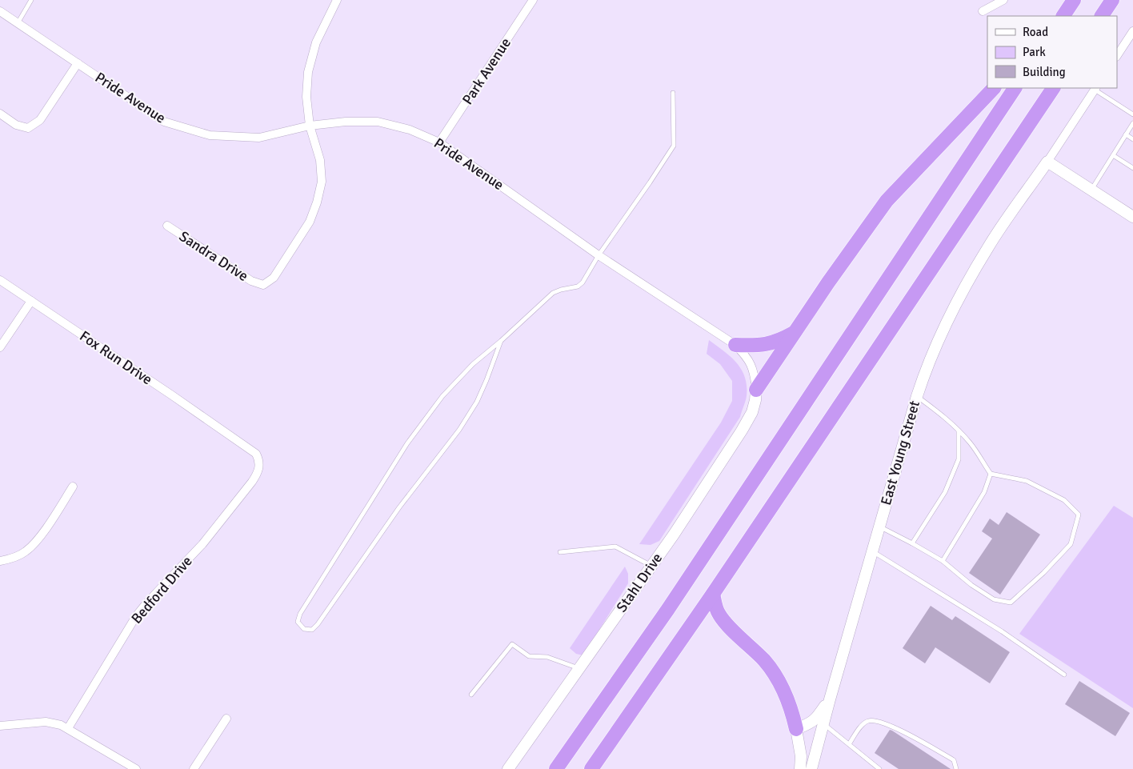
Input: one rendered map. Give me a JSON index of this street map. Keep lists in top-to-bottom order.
{
  "streets": {
    "main road": ["East Young Street", "Stahl Drive"],
    "street": [
      "Park Avenue",
      "Pride Avenue",
      "Sandra Drive",
      "Fox Run Drive",
      "Bedford Drive"
    ]
  },
  "crossings": [
    ["Park Avenue", "Pride Avenue"],
    ["Pride Avenue", "Sandra Drive"],
    ["Pride Avenue", "Stahl Drive"],
    ["Fox Run Drive", "Bedford Drive"]
  ],
  "legend": ["Road", "Park", "Building"]
}
